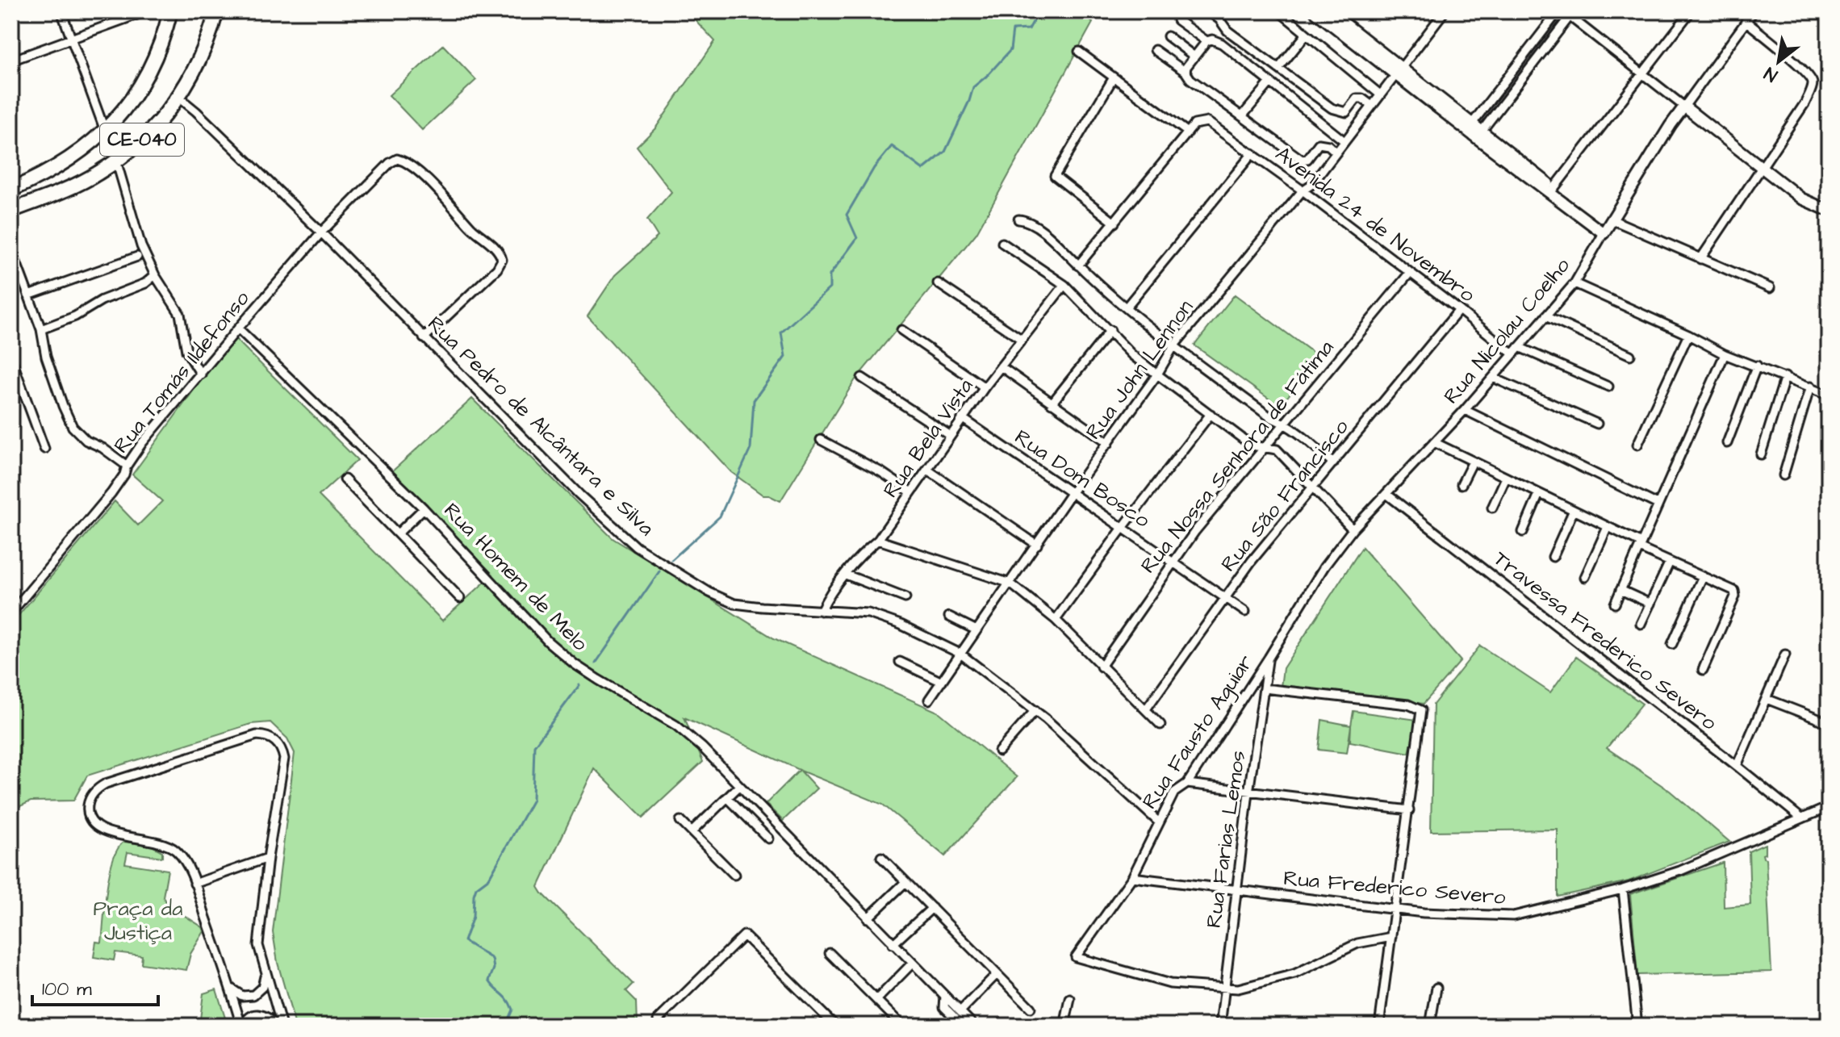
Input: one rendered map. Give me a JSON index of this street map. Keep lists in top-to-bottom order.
{
  "streets": {
    "highway": ["CE-040"],
    "street": [
      "Avenida 24 de Novembro",
      "Rua Nicolau Coelho",
      "Rua John Lennon",
      "Rua Tomás Ildefonso",
      "Rua Pedro de Alcântara e Silva",
      "Rua Bela Vista",
      "Rua Nossa Senhora de Fátima",
      "Rua Dom Bosco",
      "Rua São Francisco",
      "Rua Homem de Melo",
      "Travessa Frederico Severo",
      "Rua Fausto Aguiar",
      "Rua Farias Lemos",
      "Rua Frederico Severo"
    ]
  },
  "crossings": [
    ["CE-040", "Rua Pedro de Alcântara e Silva"],
    ["Avenida 24 de Novembro", "Rua Nicolau Coelho"],
    ["Avenida 24 de Novembro", "Rua John Lennon"],
    ["Avenida 24 de Novembro", "Rua Nossa Senhora de Fátima"],
    ["Avenida 24 de Novembro", "Rua São Francisco"],
    ["Rua Nicolau Coelho", "Travessa Frederico Severo"],
    ["Rua Nicolau Coelho", "Rua Fausto Aguiar"],
    ["Rua Nicolau Coelho", "Rua Farias Lemos"],
    ["Rua John Lennon", "Rua Pedro de Alcântara e Silva"],
    ["Rua John Lennon", "Rua Dom Bosco"],
    ["Rua Tomás Ildefonso", "Rua Pedro de Alcântara e Silva"],
    ["Rua Tomás Ildefonso", "Rua Homem de Melo"],
    ["Rua Pedro de Alcântara e Silva", "Rua Bela Vista"],
    ["Rua Pedro de Alcântara e Silva", "Rua Fausto Aguiar"],
    ["Rua Bela Vista", "Rua Dom Bosco"],
    ["Rua Nossa Senhora de Fátima", "Rua Dom Bosco"],
    ["Rua Dom Bosco", "Rua São Francisco"],
    ["Travessa Frederico Severo", "Rua Frederico Severo"],
    ["Rua Fausto Aguiar", "Rua Farias Lemos"],
    ["Rua Fausto Aguiar", "Rua Frederico Severo"],
    ["Rua Farias Lemos", "Rua Frederico Severo"]
  ],
  "parks": ["Praça da Justiça"],
  "scale_bar": "100 m",
  "north": "bottom left"
}
